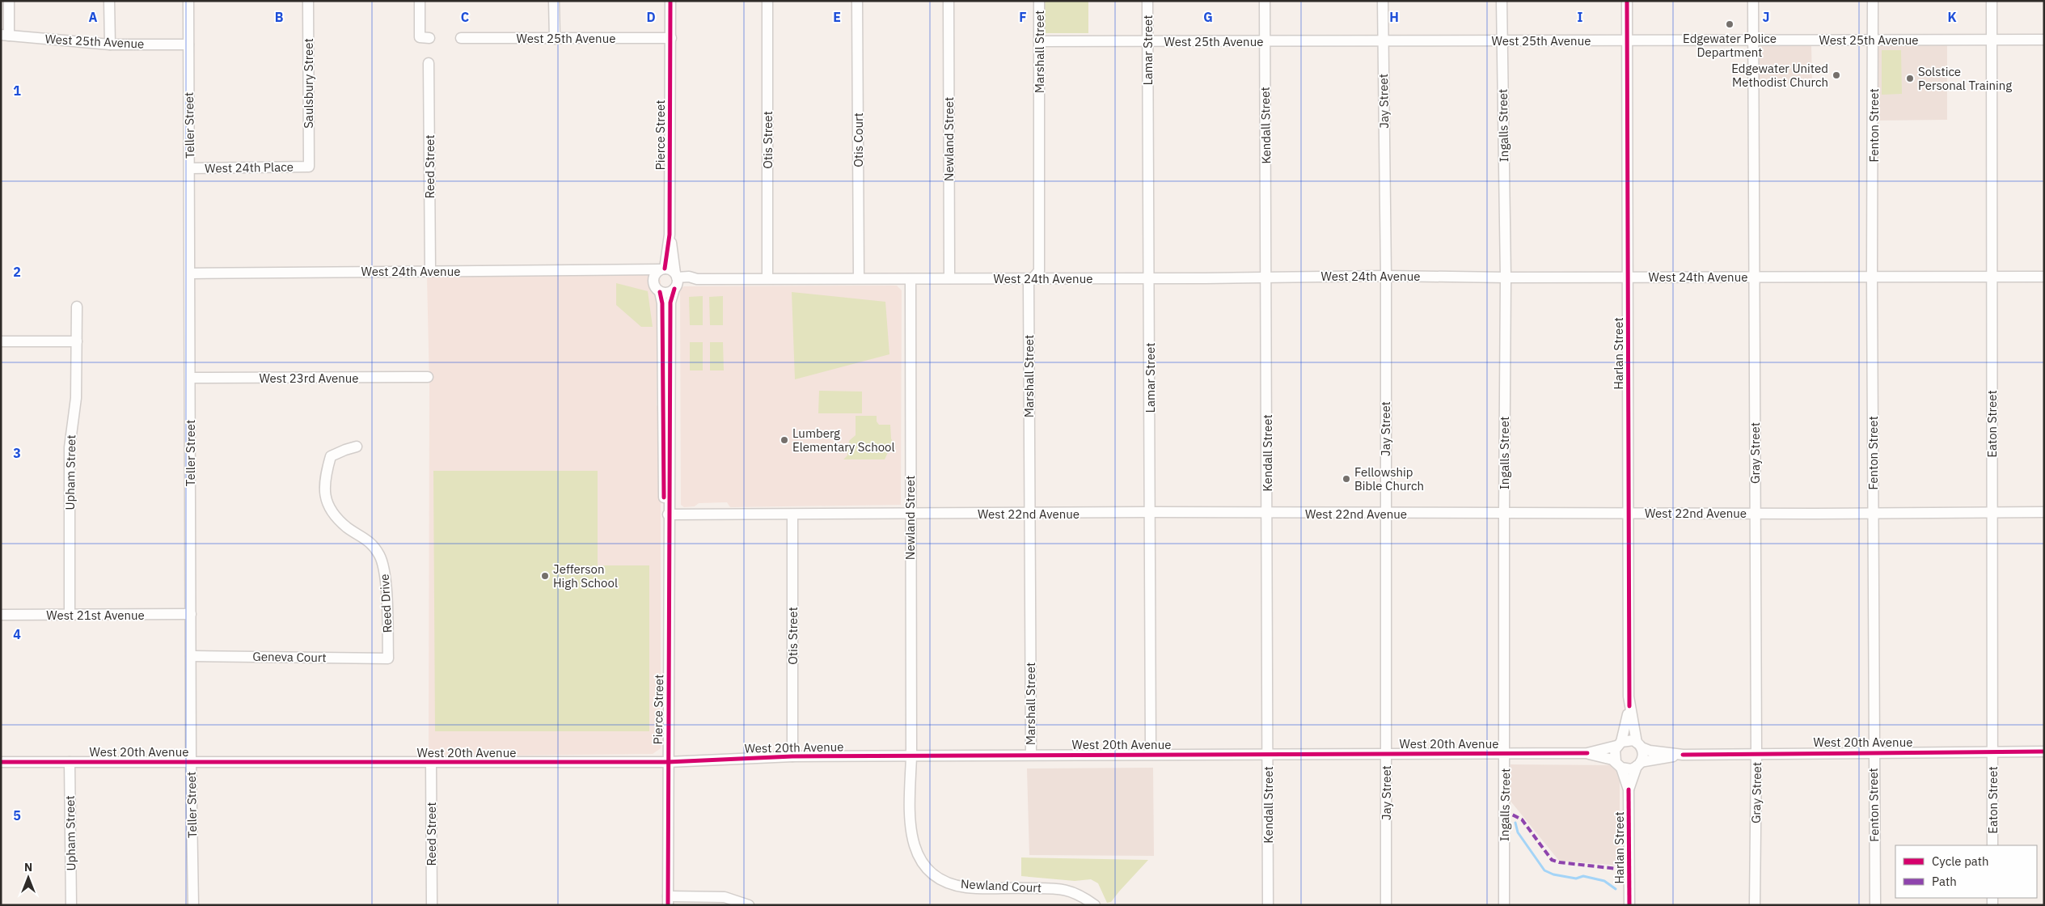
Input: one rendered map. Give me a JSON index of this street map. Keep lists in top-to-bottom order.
{
  "streets": {
    "street": [
      "West 25th Avenue",
      "Lamar Street",
      "Marshall Street",
      "Saulsbury Street",
      "Jay Street",
      "Teller Street",
      "Kendall Street",
      "Ingalls Street",
      "Fenton Street",
      "Pierce Street",
      "Newland Street",
      "Otis Street",
      "Otis Court",
      "Reed Street",
      "West 24th Place",
      "West 24th Avenue",
      "Harlan Street",
      "West 23rd Avenue",
      "Eaton Street",
      "Gray Street",
      "Upham Street",
      "West 22nd Avenue",
      "Reed Drive",
      "West 21st Avenue",
      "Geneva Court",
      "West 20th Avenue",
      "Newland Court"
    ]
  },
  "crossings": [
    ["West 25th Avenue", "Lamar Street"],
    ["West 25th Avenue", "Marshall Street"],
    ["West 25th Avenue", "Jay Street"],
    ["West 25th Avenue", "Teller Street"],
    ["West 25th Avenue", "Kendall Street"],
    ["West 25th Avenue", "Ingalls Street"],
    ["West 25th Avenue", "Fenton Street"],
    ["West 25th Avenue", "Pierce Street"],
    ["West 25th Avenue", "Harlan Street"],
    ["West 25th Avenue", "Eaton Street"],
    ["West 25th Avenue", "Gray Street"],
    ["Lamar Street", "West 24th Avenue"],
    ["Lamar Street", "West 22nd Avenue"],
    ["Lamar Street", "West 20th Avenue"],
    ["Marshall Street", "West 24th Avenue"],
    ["Marshall Street", "West 22nd Avenue"],
    ["Marshall Street", "West 20th Avenue"],
    ["Saulsbury Street", "West 24th Place"],
    ["Jay Street", "West 24th Avenue"],
    ["Jay Street", "West 22nd Avenue"],
    ["Jay Street", "West 20th Avenue"],
    ["Teller Street", "West 24th Place"],
    ["Teller Street", "West 24th Avenue"],
    ["Teller Street", "West 23rd Avenue"],
    ["Teller Street", "West 21st Avenue"],
    ["Teller Street", "Geneva Court"],
    ["Teller Street", "West 20th Avenue"],
    ["Kendall Street", "West 24th Avenue"],
    ["Kendall Street", "West 22nd Avenue"],
    ["Kendall Street", "West 20th Avenue"],
    ["Ingalls Street", "West 24th Avenue"],
    ["Ingalls Street", "West 22nd Avenue"],
    ["Ingalls Street", "West 20th Avenue"],
    ["Fenton Street", "West 24th Avenue"],
    ["Fenton Street", "West 22nd Avenue"],
    ["Fenton Street", "West 20th Avenue"],
    ["Pierce Street", "West 24th Avenue"],
    ["Pierce Street", "West 22nd Avenue"],
    ["Pierce Street", "West 20th Avenue"],
    ["Newland Street", "West 24th Avenue"],
    ["Newland Street", "West 22nd Avenue"],
    ["Newland Street", "West 20th Avenue"],
    ["Newland Street", "Newland Court"],
    ["Otis Street", "West 24th Avenue"],
    ["Otis Street", "West 22nd Avenue"],
    ["Otis Street", "West 20th Avenue"],
    ["Otis Court", "West 24th Avenue"],
    ["Reed Street", "West 24th Avenue"],
    ["Reed Street", "West 20th Avenue"],
    ["West 24th Avenue", "Harlan Street"],
    ["West 24th Avenue", "Eaton Street"],
    ["West 24th Avenue", "Gray Street"],
    ["Harlan Street", "West 22nd Avenue"],
    ["Harlan Street", "West 20th Avenue"],
    ["Eaton Street", "West 22nd Avenue"],
    ["Eaton Street", "West 20th Avenue"],
    ["Gray Street", "West 22nd Avenue"],
    ["Gray Street", "West 20th Avenue"],
    ["Upham Street", "West 21st Avenue"],
    ["Upham Street", "West 20th Avenue"],
    ["Reed Drive", "Geneva Court"],
    ["West 20th Avenue", "Newland Court"]
  ],
  "places": [
    "Edgewater Police Department",
    "Edgewater United Methodist Church",
    "Solstice Personal Training",
    "Lumberg Elementary School",
    "Fellowship Bible Church",
    "Jefferson High School"
  ],
  "legend": ["Cycle path", "Path"],
  "north": "top",
  "grid": {
    "columns": [
      "A",
      "B",
      "C",
      "D",
      "E",
      "F",
      "G",
      "H",
      "I",
      "J",
      "K"
    ],
    "rows": [
      "1",
      "2",
      "3",
      "4",
      "5"
    ]
  }
}
